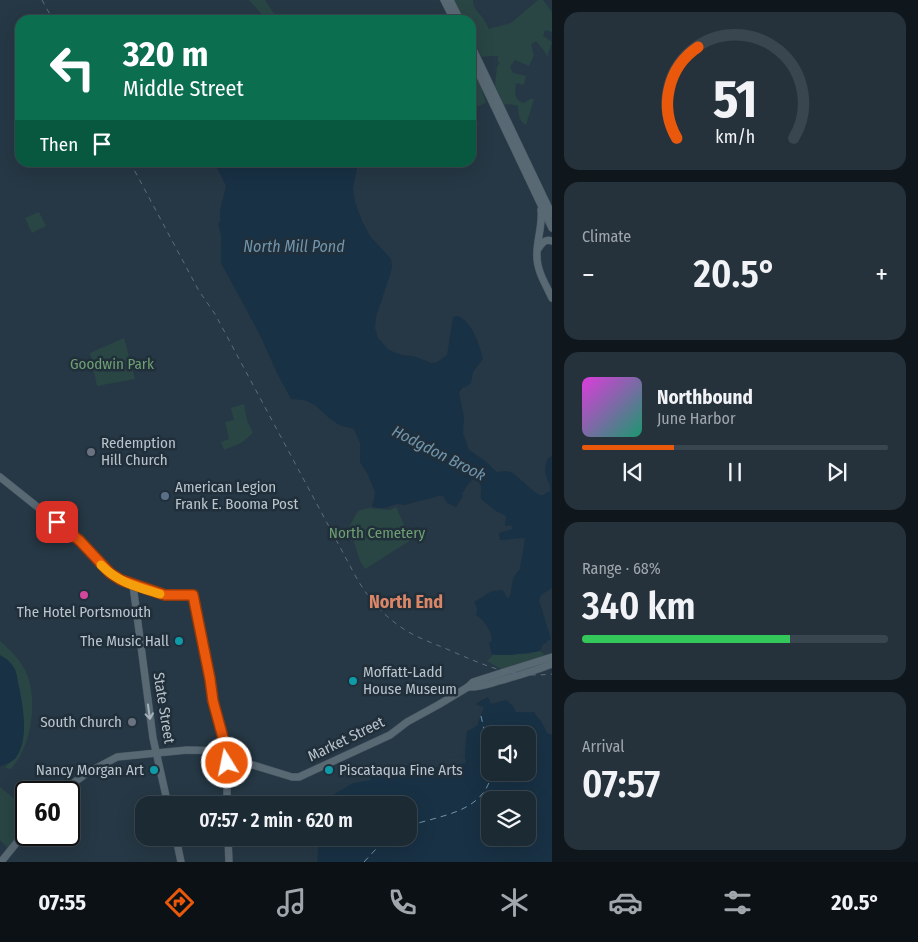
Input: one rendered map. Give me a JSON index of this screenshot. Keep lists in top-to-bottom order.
{
  "streets": {
    "main road": ["State Street", "Market Street"]
  },
  "crossings": [
    ["State Street", "Market Street"]
  ],
  "one_way": ["State Street"],
  "districts": ["North End"],
  "water": ["North Mill Pond", "Hodgdon Brook"],
  "parks": ["Goodwin Park", "North Cemetery"],
  "places": [
    "Redemption Hill Church",
    "American Legion Frank E. Booma Post",
    "The Hotel Portsmouth",
    "The Music Hall",
    "Moffatt-Ladd House Museum",
    "South Church",
    "Nancy Morgan Art",
    "Piscataqua Fine Arts"
  ],
  "page": {
    "turn": ["320 m", "Middle Street"],
    "then": "Then",
    "tile": [
      "Climate",
      ["Range · 68%", "340 km"],
      ["Arrival", "07:57"]
    ],
    "heat": ["−", "20.5°", "+"],
    "song": ["Northbound", "June Harbor"],
    "limit": "60",
    "trip": "07:57 · 2 min · 620 m",
    "tabs": ["07:55", "20.5°"],
    "gauge": ["51", "km/h"]
  }
}
